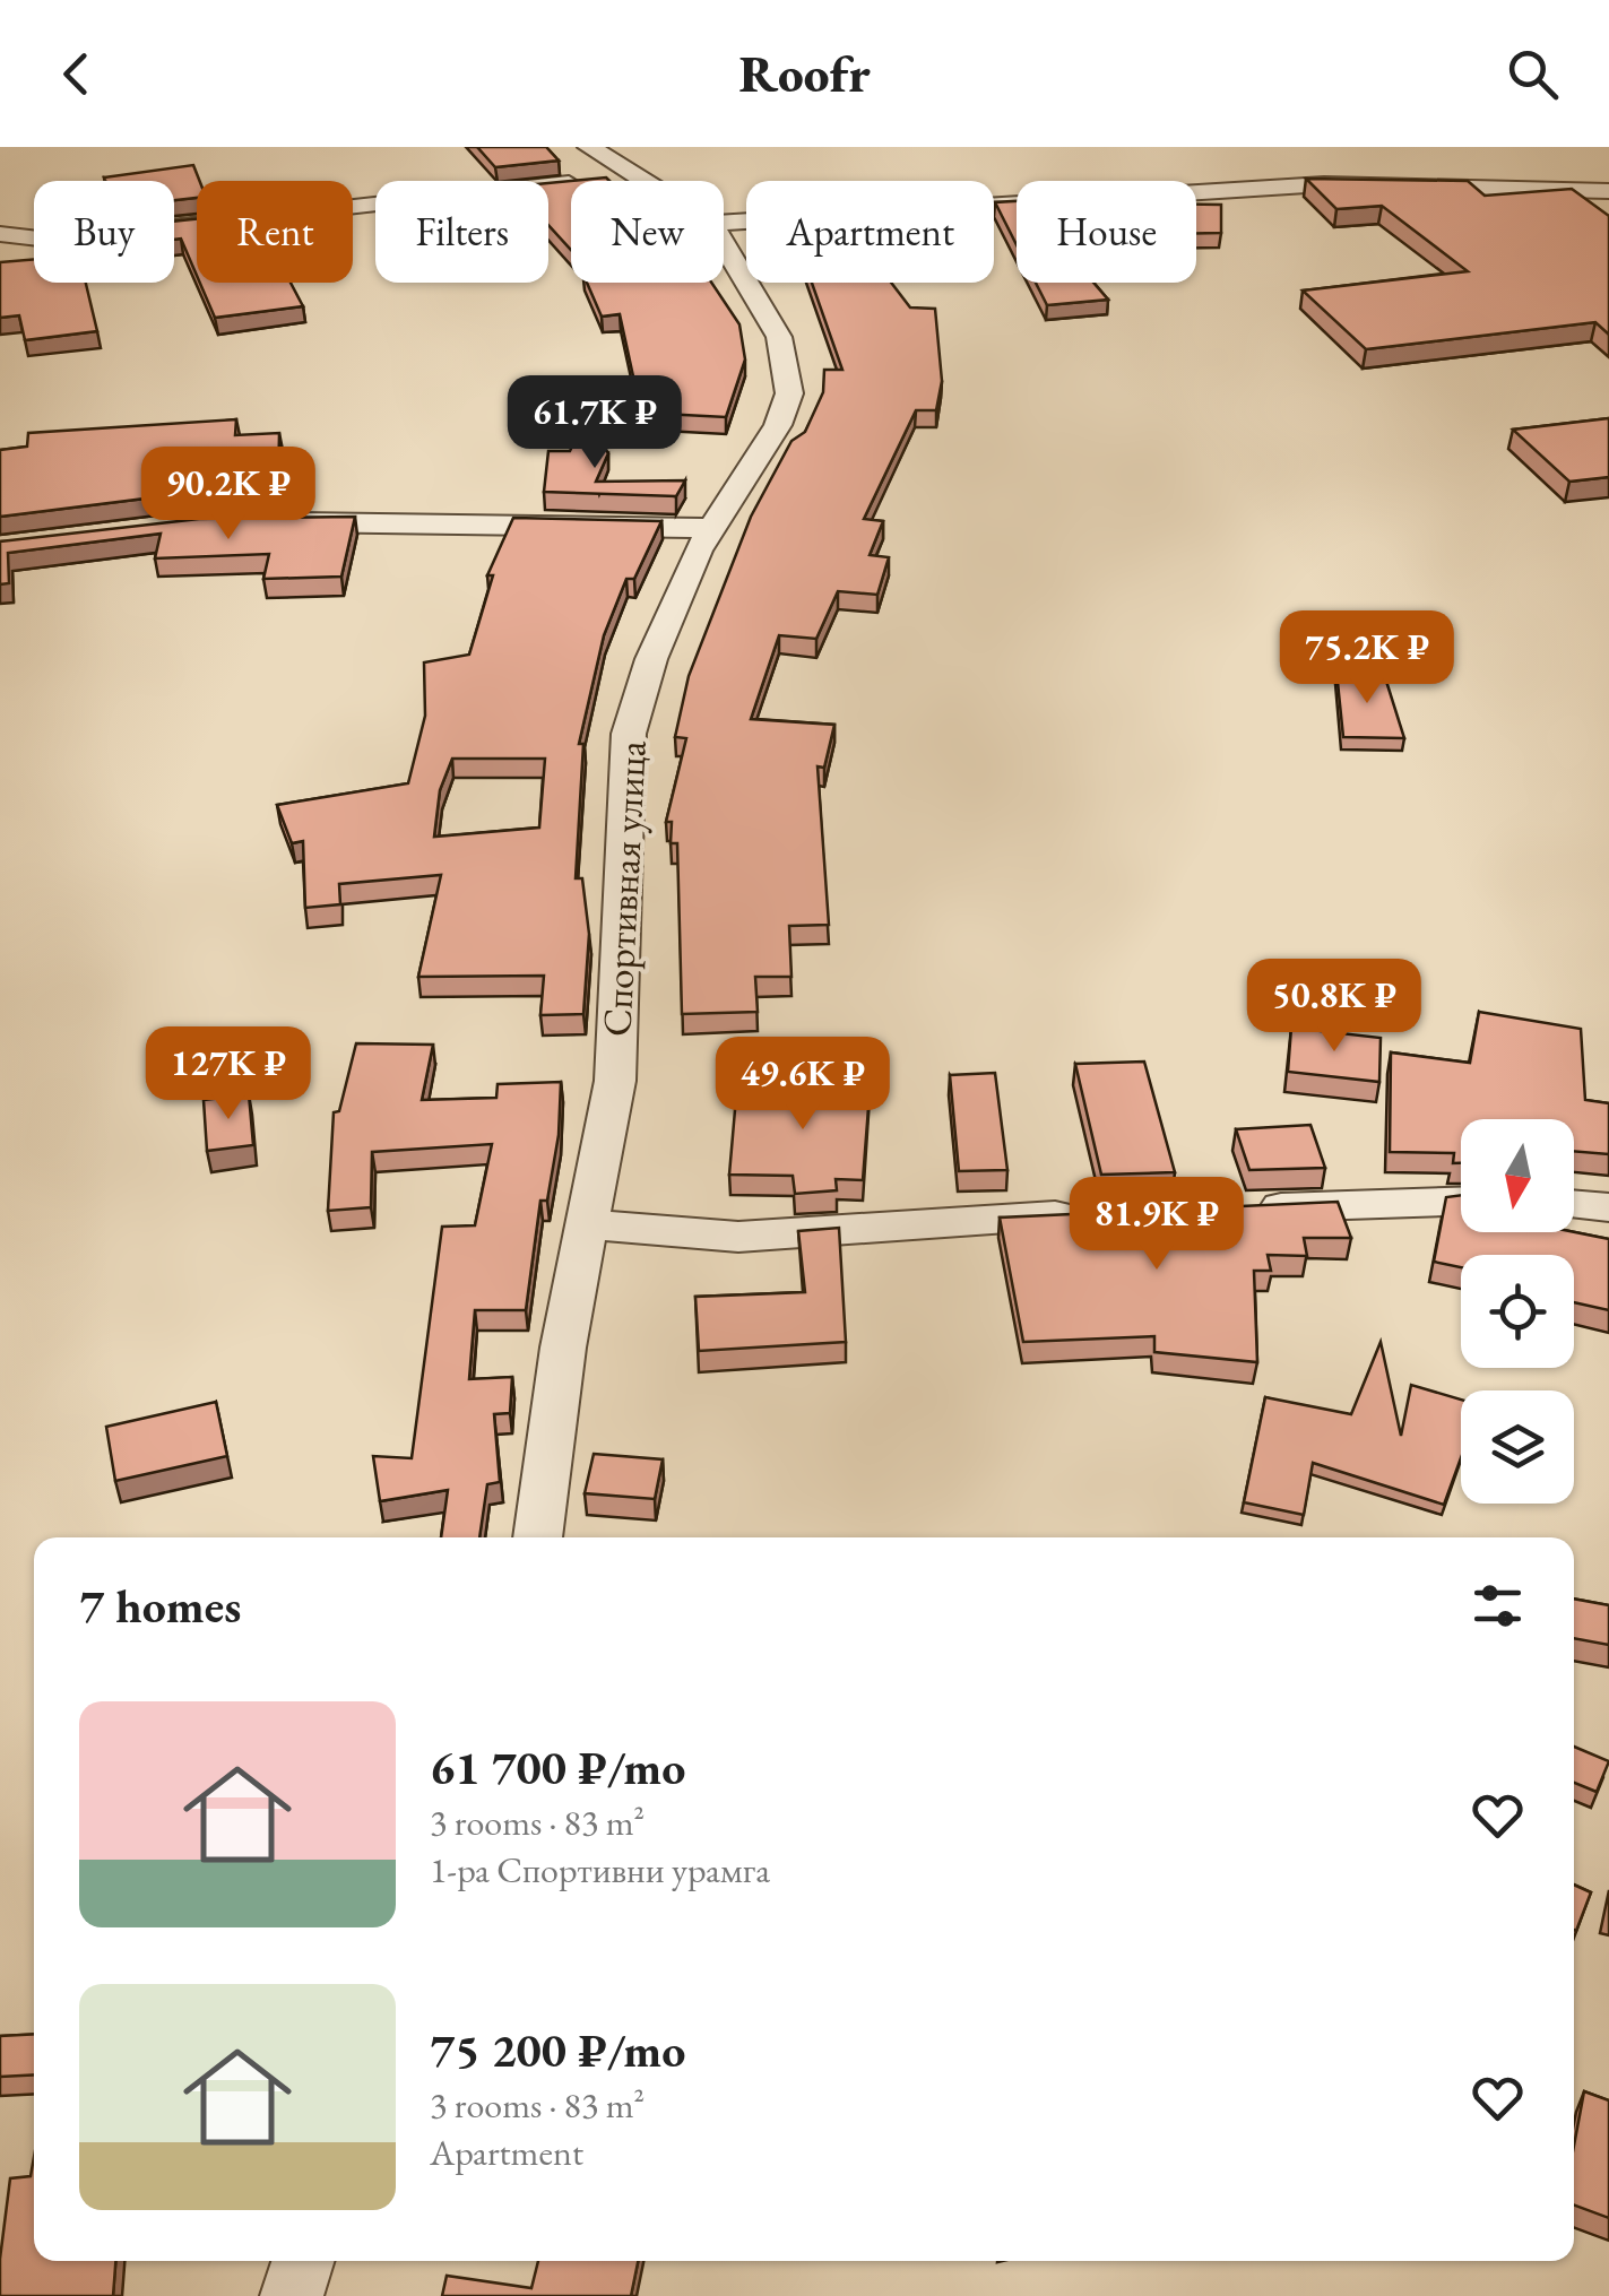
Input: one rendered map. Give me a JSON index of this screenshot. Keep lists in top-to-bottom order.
{
  "streets": {
    "street": ["Спортивная улица"]
  },
  "north": "bottom",
  "page": {
    "header": "Roofr",
    "chip": [
      "Buy",
      "Rent",
      "Filters",
      "New",
      "Apartment",
      "House"
    ],
    "price": [
      "61.7K ₽",
      "90.2K ₽",
      "75.2K ₽",
      "50.8K ₽",
      "127K ₽",
      "49.6K ₽",
      "81.9K ₽"
    ],
    "heading": "7 homes",
    "list": [
      {
        "name": "61 700 ₽/mo",
        "note": "3 rooms · 83 m² · 1-ра Спортивни урамга"
      },
      {
        "name": "75 200 ₽/mo",
        "note": "3 rooms · 83 m² · Apartment"
      }
    ]
  }
}
